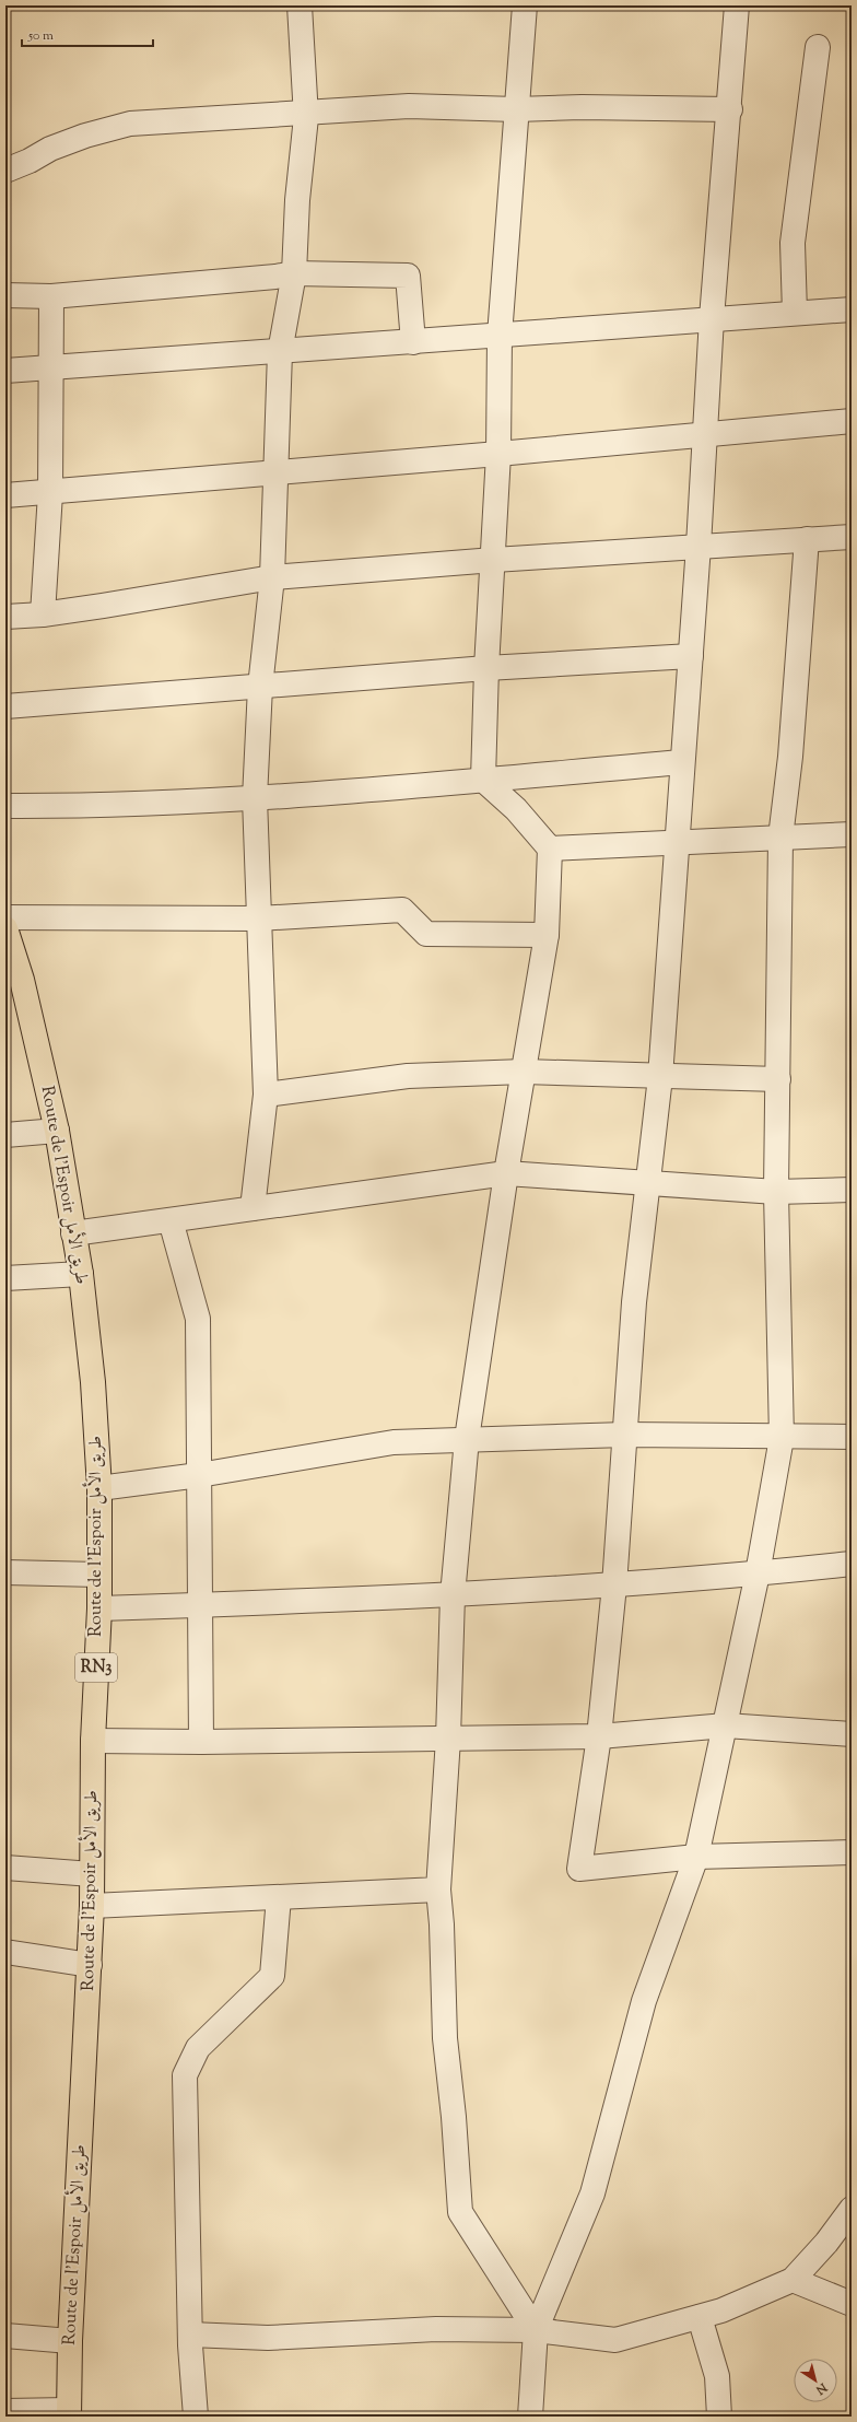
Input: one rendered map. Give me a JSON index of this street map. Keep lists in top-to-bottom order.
{
  "streets": {
    "highway": ["Route de l’Espoir طريق الأمل", "RN3"]
  },
  "scale_bar": "50 m",
  "north": "bottom right"
}
